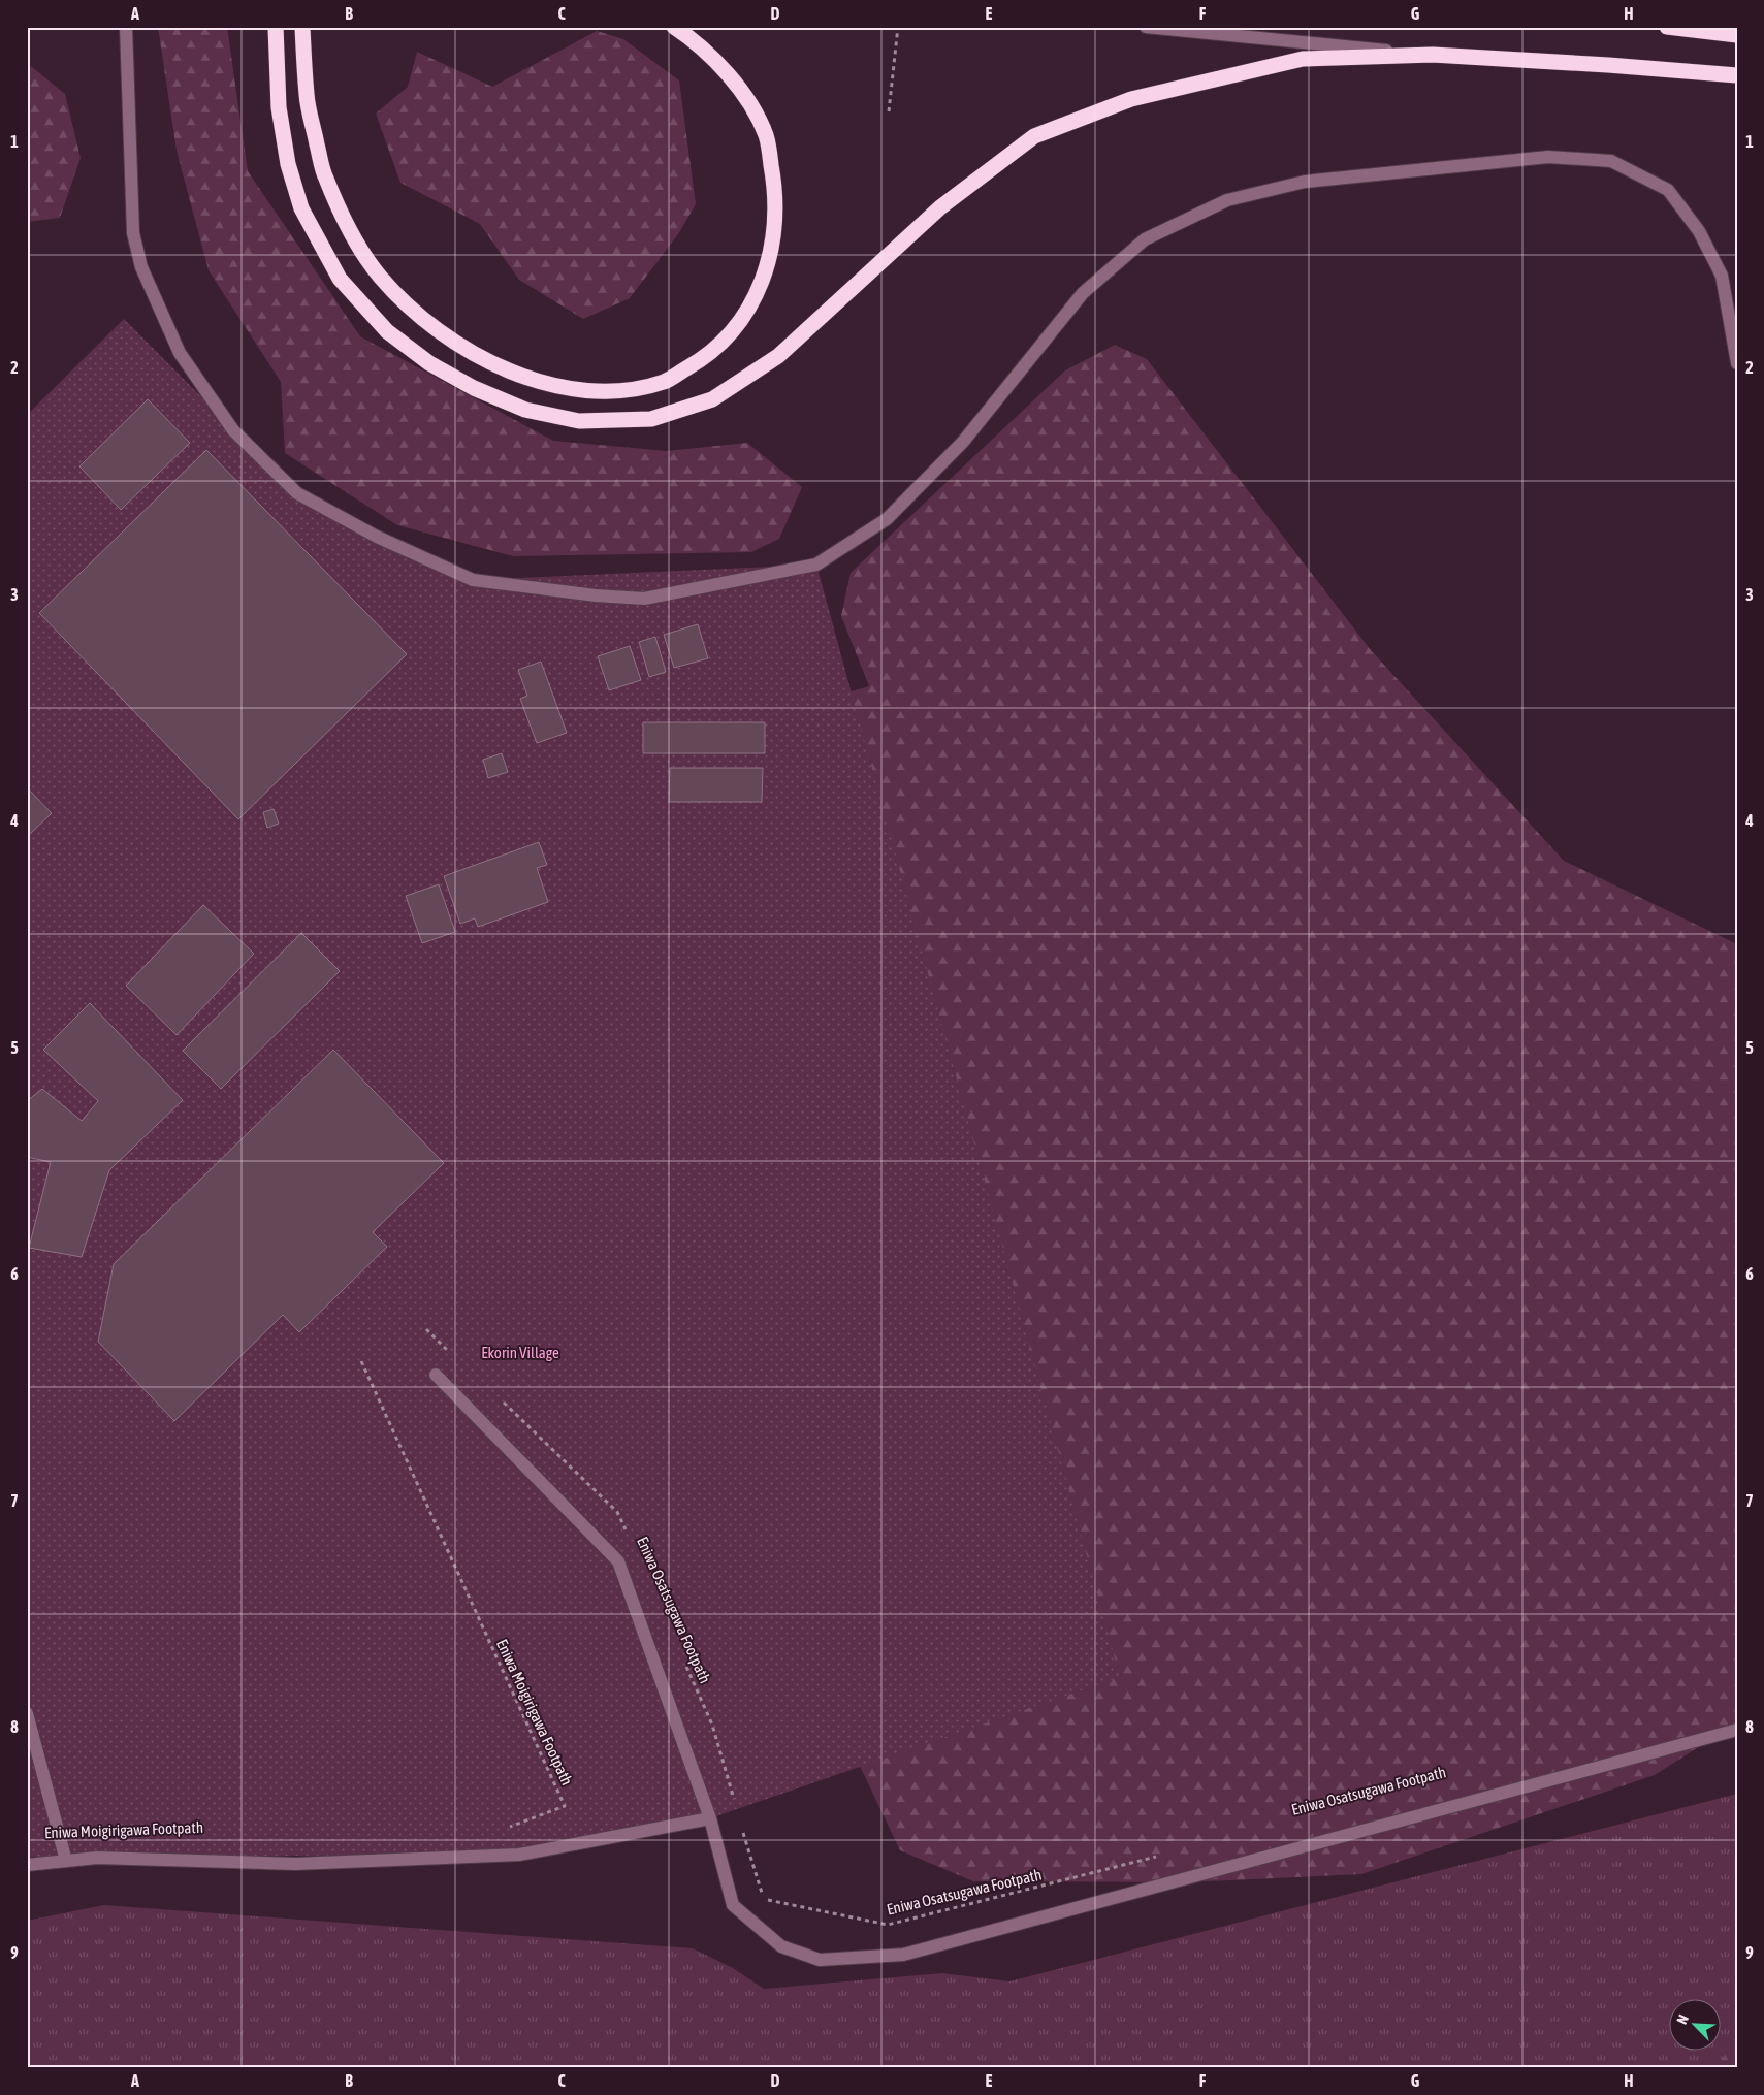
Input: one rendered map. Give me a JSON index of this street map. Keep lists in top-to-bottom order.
{
  "streets": {
    "path": ["Eniwa Osatsugawa Footpath", "Eniwa Moigirigawa Footpath"]
  },
  "parks": ["Ekorin Village"],
  "north": "top left",
  "grid": {
    "columns": [
      "A",
      "B",
      "C",
      "D",
      "E",
      "F",
      "G",
      "H"
    ],
    "rows": [
      "1",
      "2",
      "3",
      "4",
      "5",
      "6",
      "7",
      "8",
      "9"
    ]
  }
}
